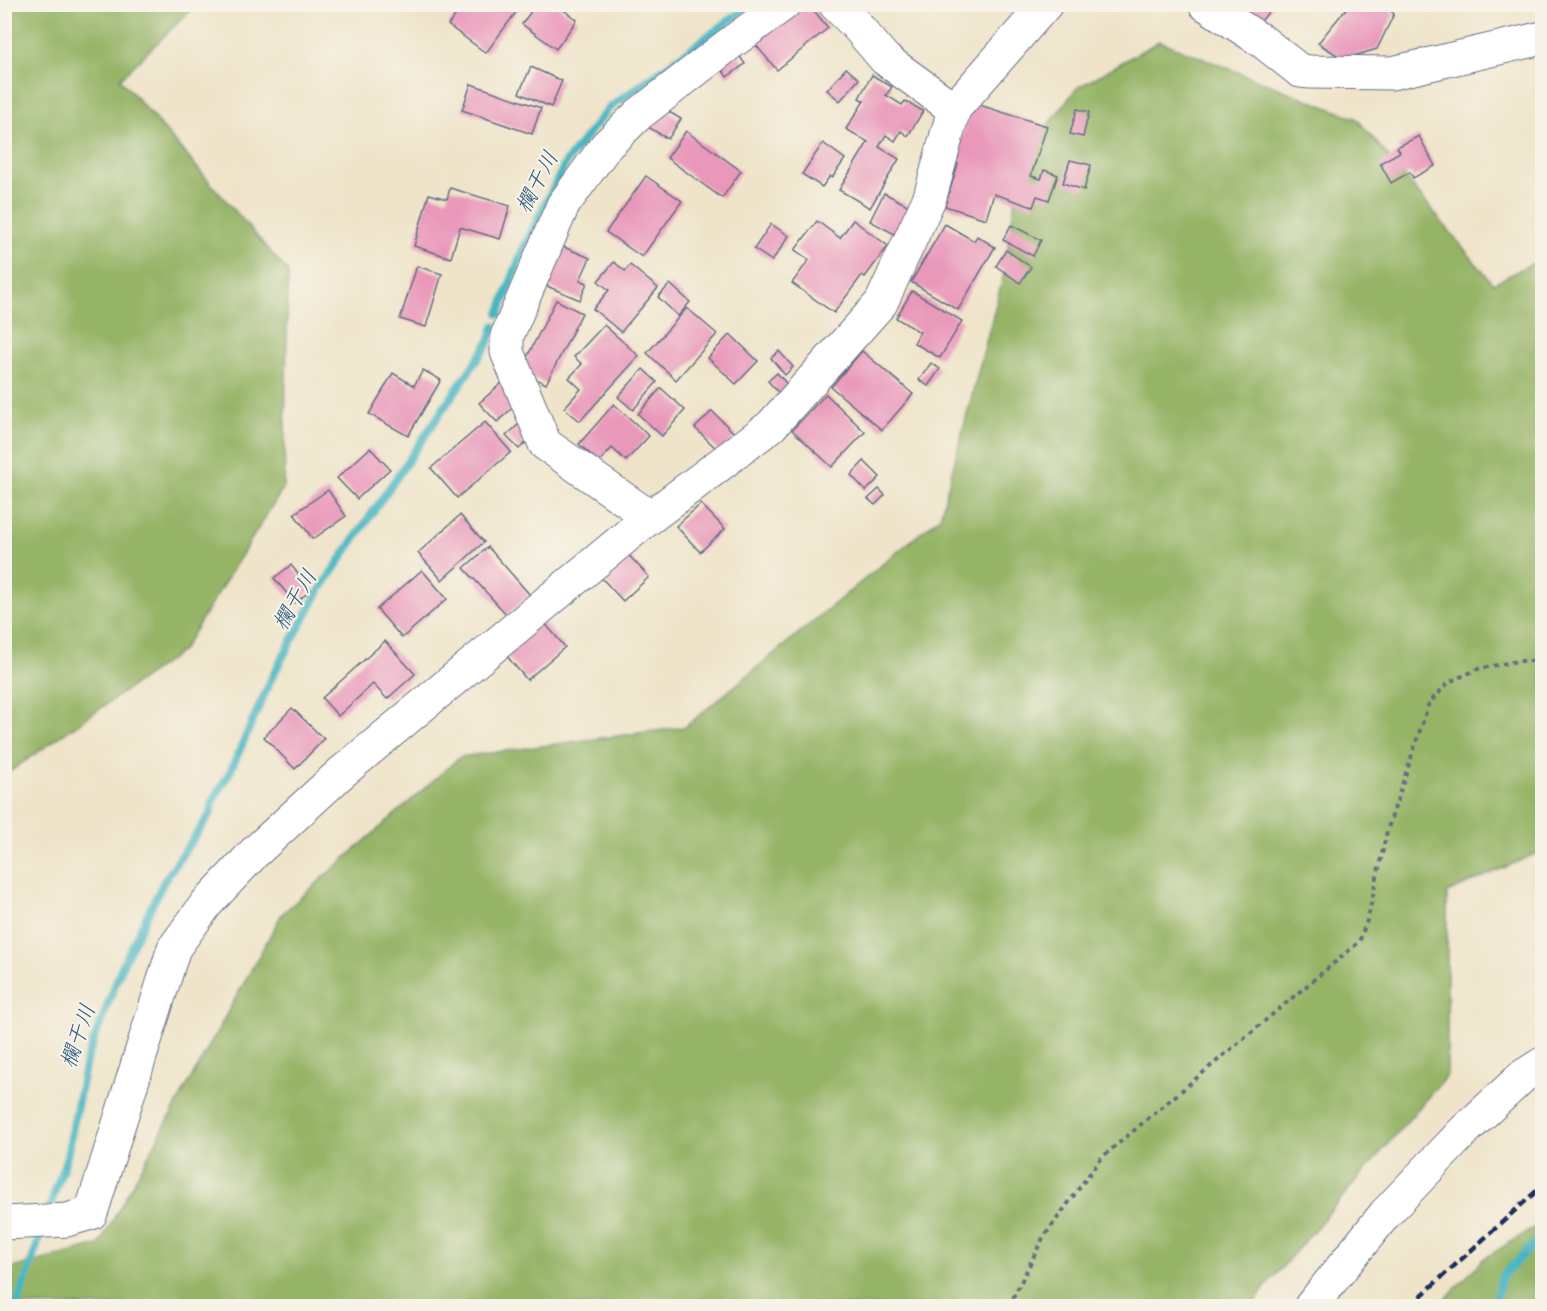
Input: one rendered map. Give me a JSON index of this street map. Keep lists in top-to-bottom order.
{
  "water": ["欄干川"]
}
